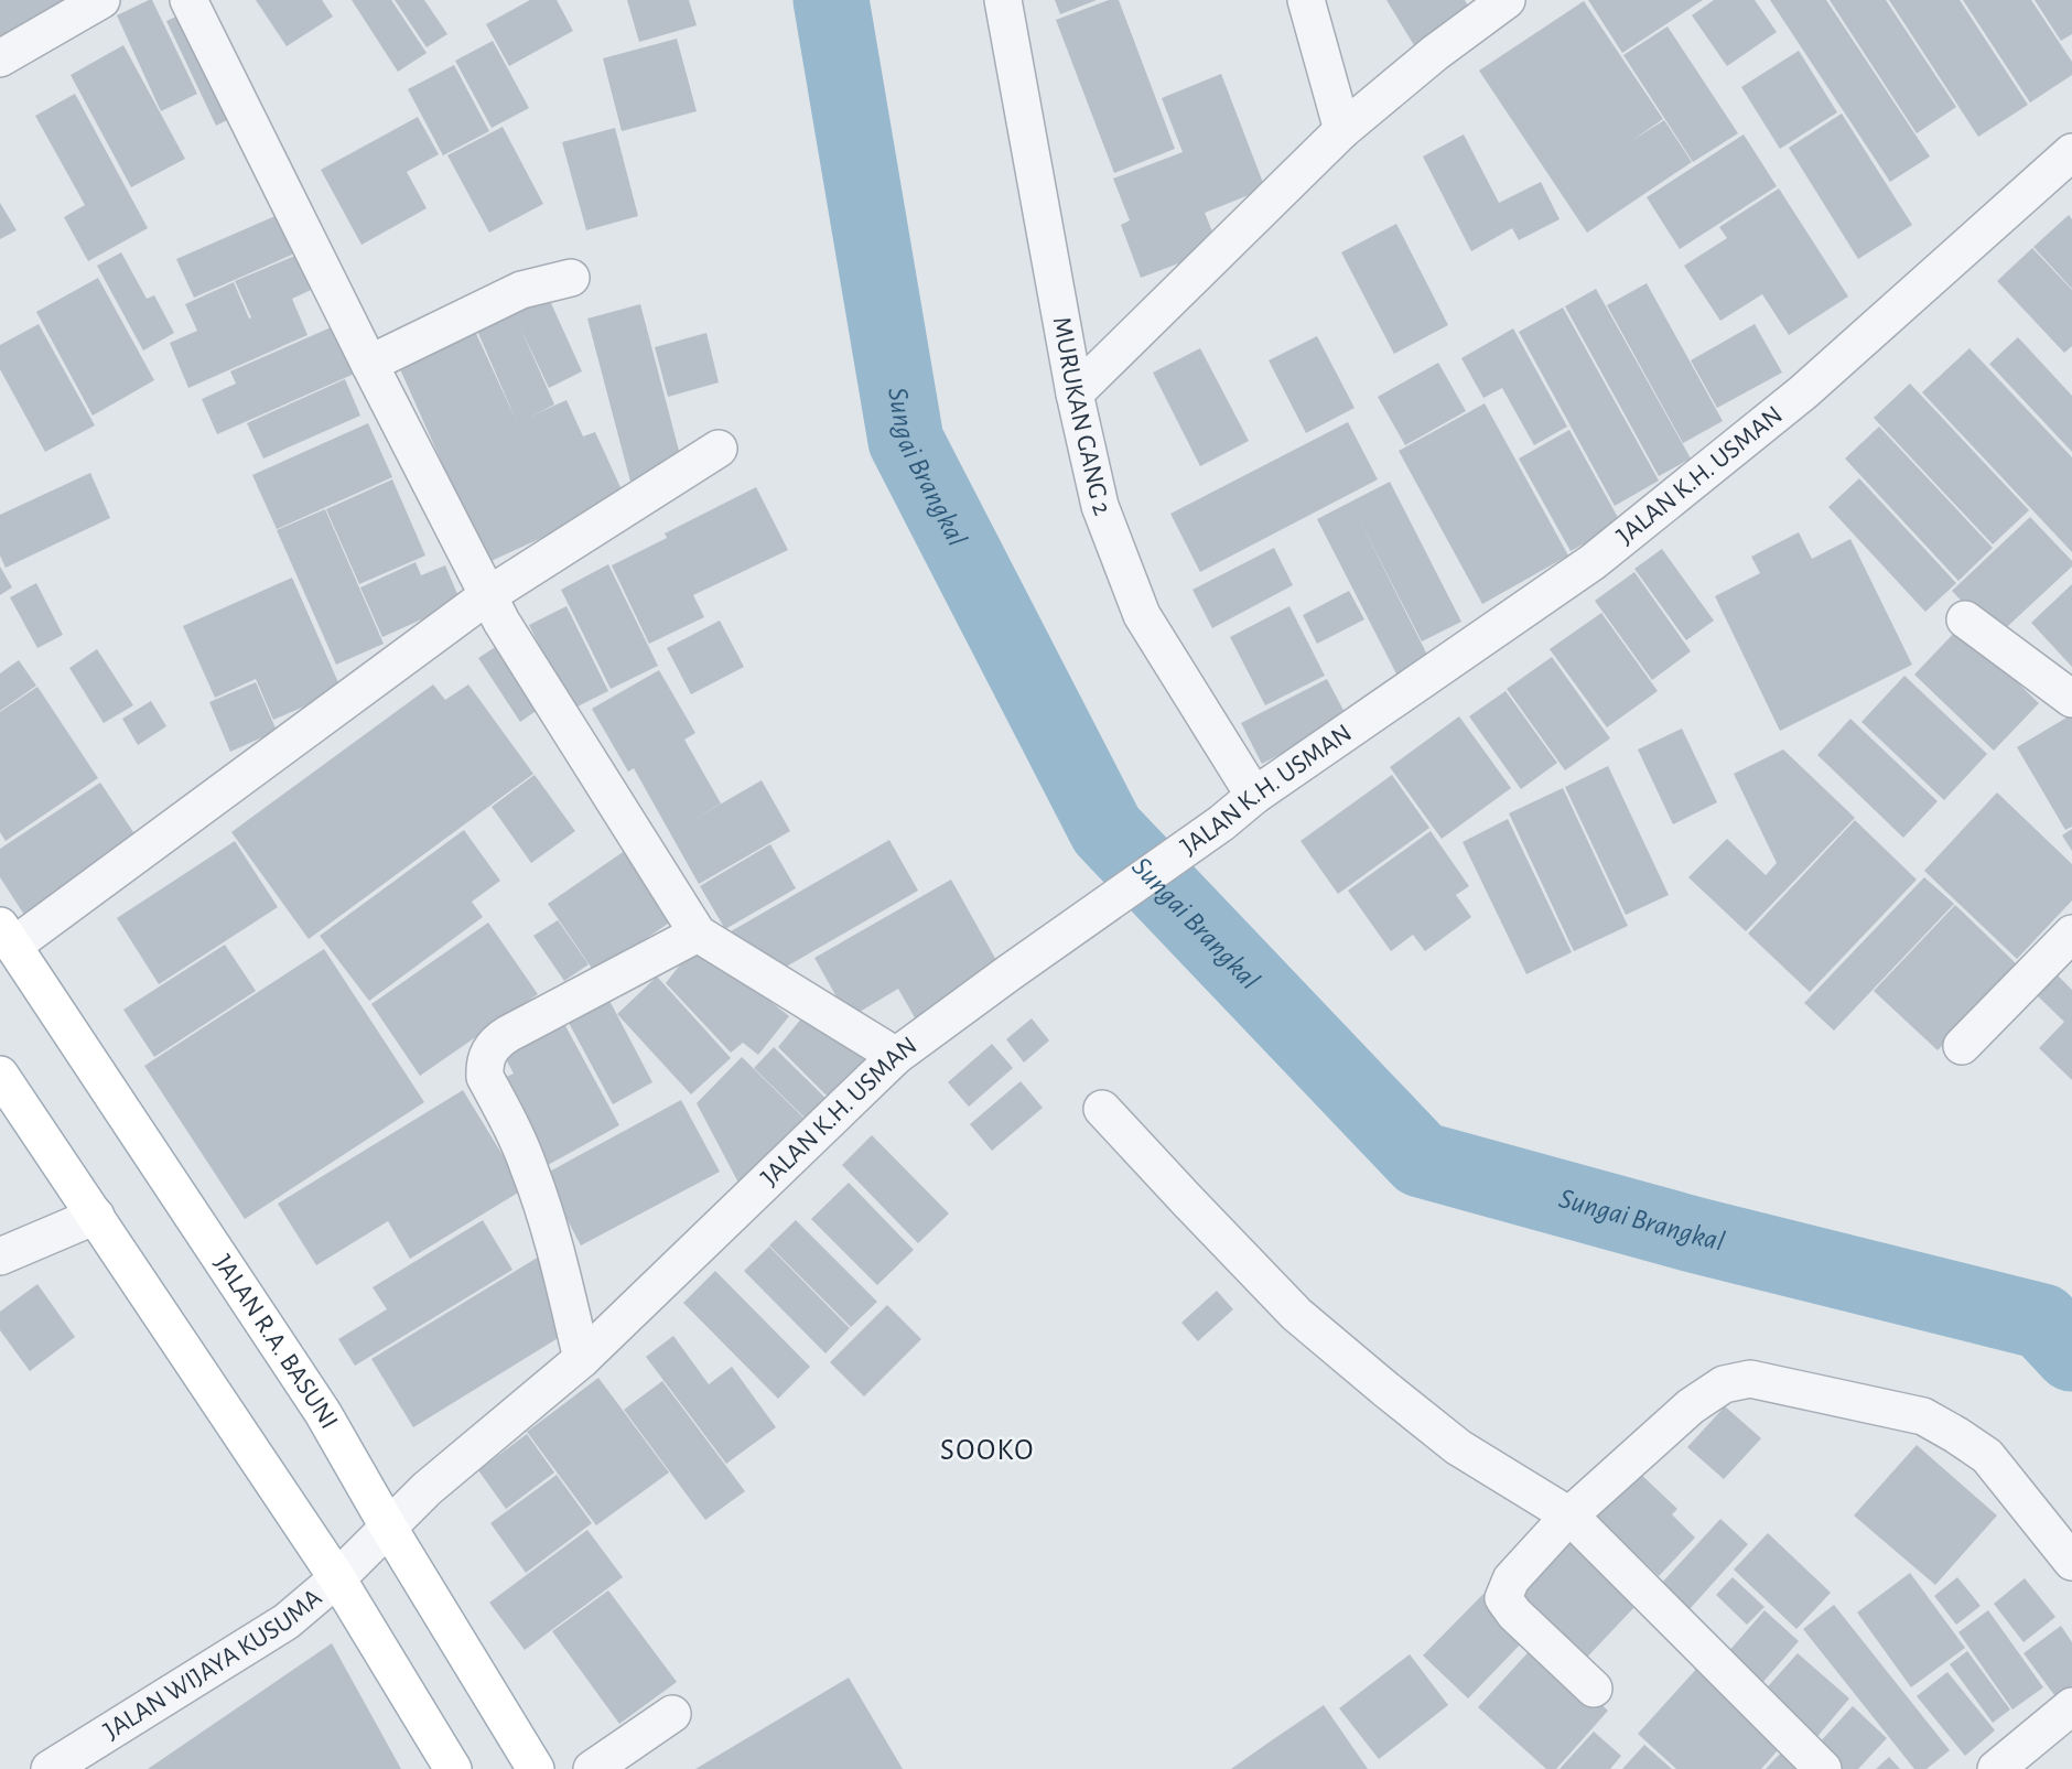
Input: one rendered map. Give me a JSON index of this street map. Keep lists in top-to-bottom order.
{
  "streets": {
    "main road": ["JALAN R.A. BASUNI"],
    "street": ["MURUKAN GANG 2", "JALAN K.H. USMAN", "JALAN WIJAYA KUSUMA"]
  },
  "crossings": [
    ["MURUKAN GANG 2", "JALAN K.H. USMAN"],
    ["JALAN K.H. USMAN", "JALAN R.A. BASUNI"],
    ["JALAN K.H. USMAN", "JALAN WIJAYA KUSUMA"],
    ["JALAN R.A. BASUNI", "JALAN WIJAYA KUSUMA"]
  ],
  "districts": ["SOOKO"],
  "water": ["Sungai Brangkal"]
}
